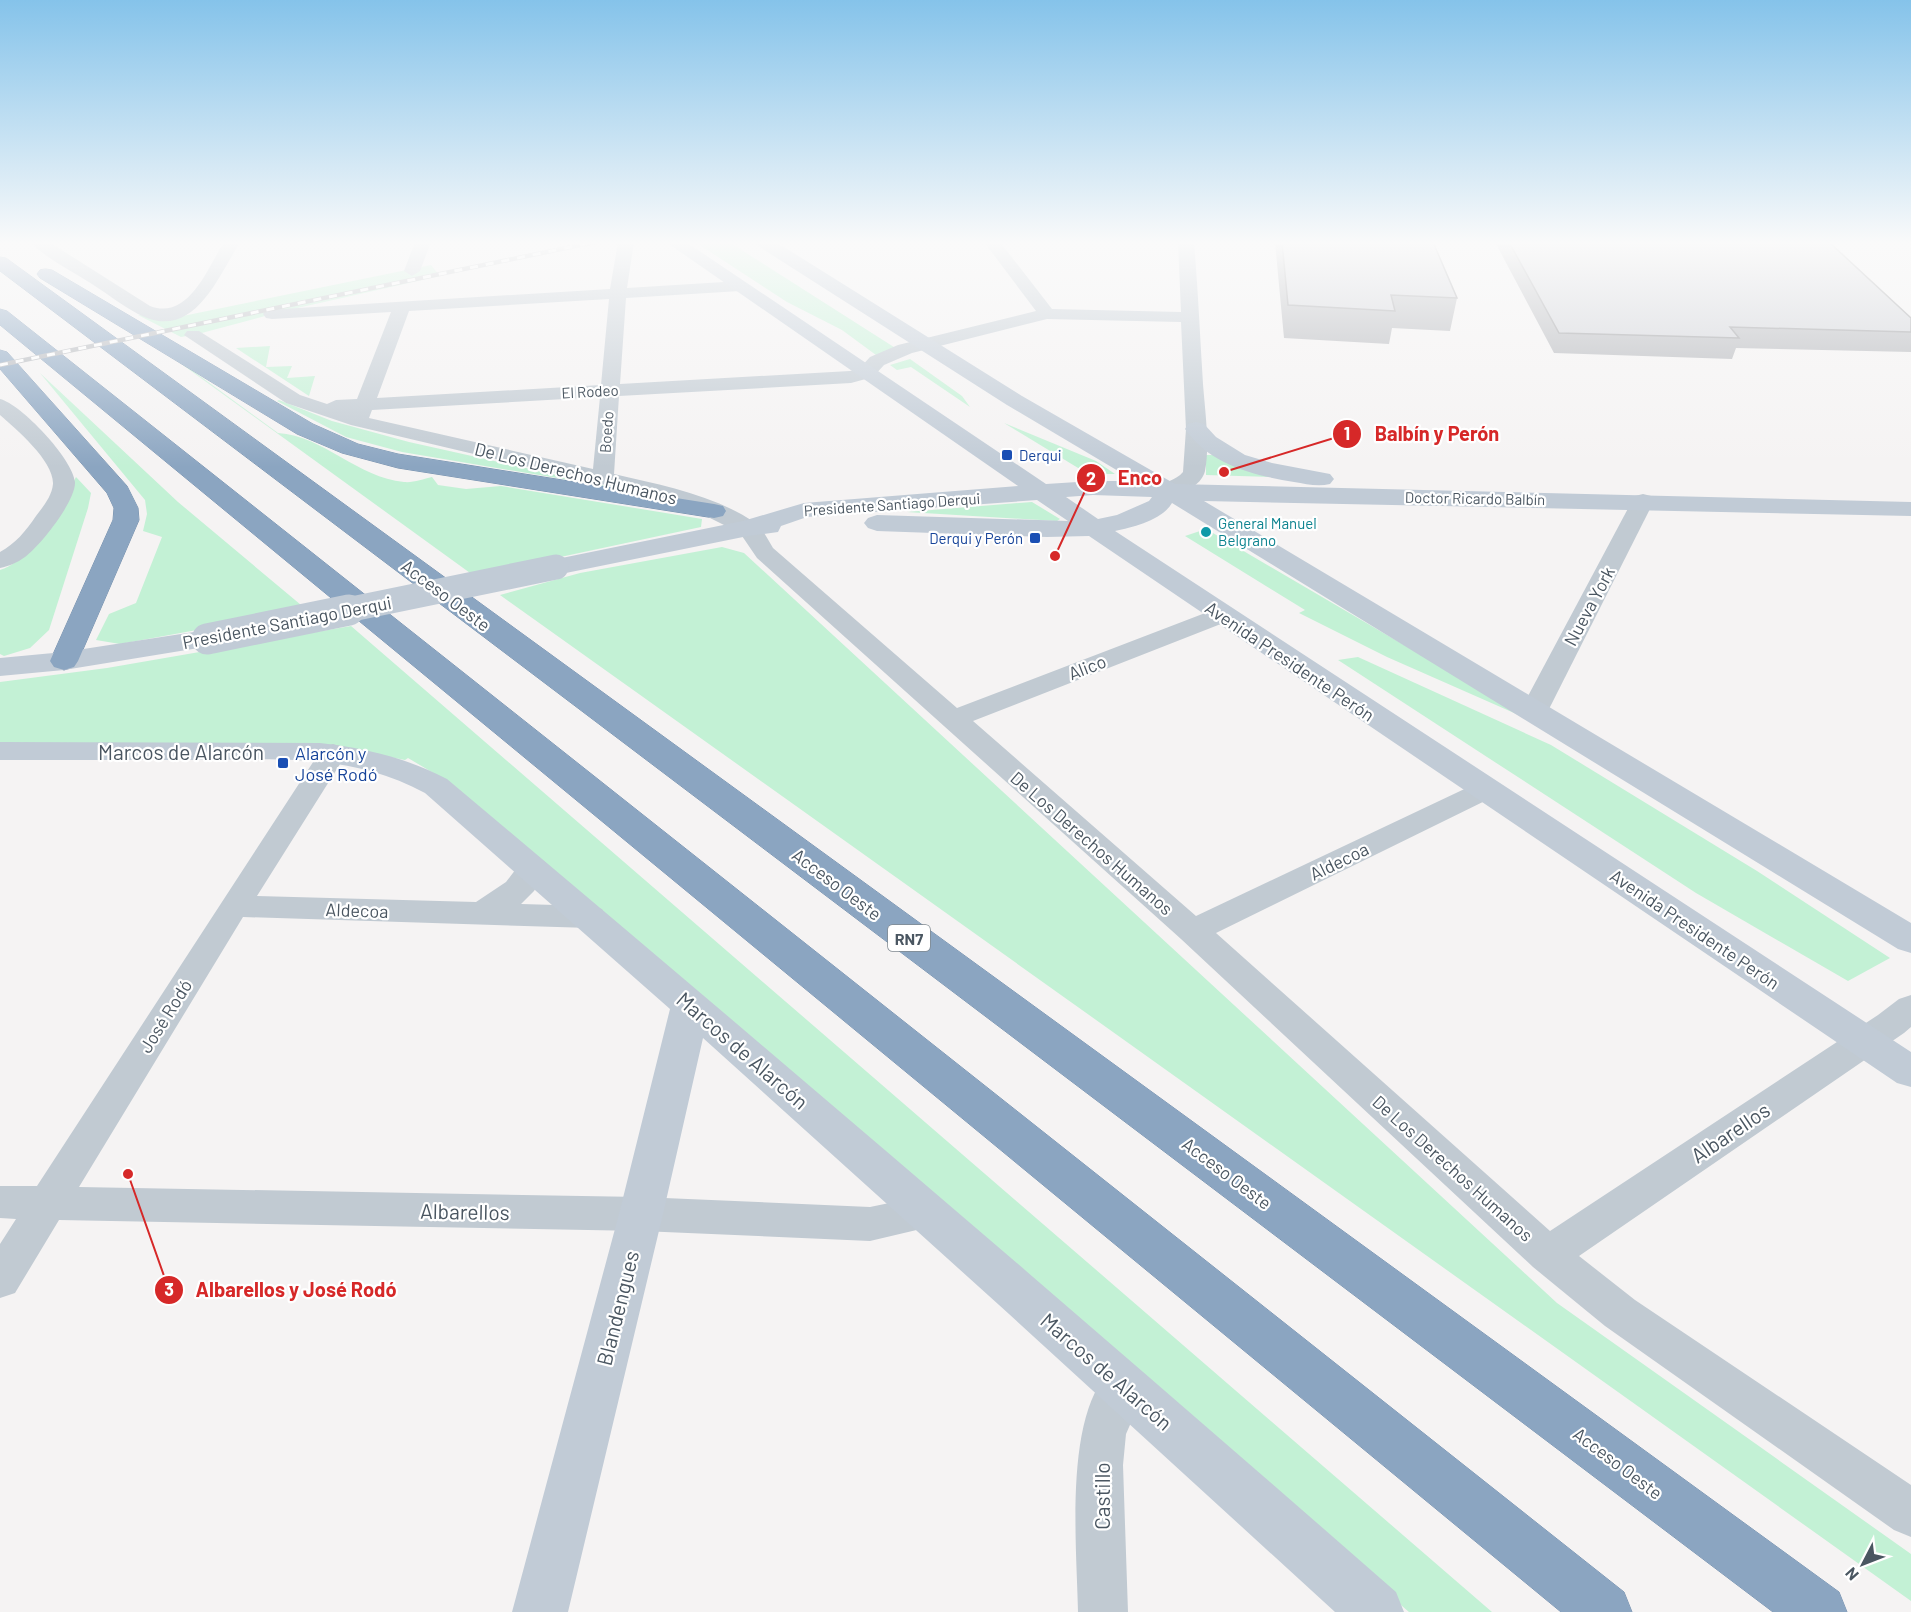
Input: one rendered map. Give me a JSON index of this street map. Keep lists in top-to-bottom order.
{
  "streets": {
    "highway": ["Acceso Oeste", "RN7"],
    "main road": [
      "Doctor Ricardo Balbín",
      "Presidente Santiago Derqui",
      "Avenida Presidente Perón",
      "Marcos de Alarcón",
      "Blandengues"
    ],
    "street": [
      "El Rodeo",
      "Boedo",
      "De Los Derechos Humanos",
      "Nueva York",
      "Alico",
      "Aldecoa",
      "José Rodó",
      "Albarellos",
      "Castillo"
    ]
  },
  "crossings": [
    ["El Rodeo", "Boedo"],
    ["El Rodeo", "De Los Derechos Humanos"],
    ["El Rodeo", "Avenida Presidente Perón"],
    ["Boedo", "De Los Derechos Humanos"],
    ["De Los Derechos Humanos", "Presidente Santiago Derqui"],
    ["De Los Derechos Humanos", "Alico"],
    ["De Los Derechos Humanos", "Aldecoa"],
    ["De Los Derechos Humanos", "Albarellos"],
    ["Doctor Ricardo Balbín", "Presidente Santiago Derqui"],
    ["Doctor Ricardo Balbín", "Nueva York"],
    ["Doctor Ricardo Balbín", "Avenida Presidente Perón"],
    ["Presidente Santiago Derqui", "Avenida Presidente Perón"],
    ["Avenida Presidente Perón", "Alico"],
    ["Avenida Presidente Perón", "Aldecoa"],
    ["Avenida Presidente Perón", "Albarellos"],
    ["Marcos de Alarcón", "Aldecoa"],
    ["Marcos de Alarcón", "José Rodó"],
    ["Marcos de Alarcón", "Albarellos"],
    ["Marcos de Alarcón", "Blandengues"],
    ["Marcos de Alarcón", "Castillo"],
    ["Aldecoa", "José Rodó"],
    ["José Rodó", "Albarellos"],
    ["Albarellos", "Blandengues"]
  ],
  "places": {
    "transit": ["Derqui", "Derqui y Perón", "Alarcón y José Rodó"],
    "other": [
      "Balbín y Perón",
      "General Manuel Belgrano",
      "Enco",
      "Albarellos y José Rodó"
    ]
  },
  "north": "bottom left"
}
